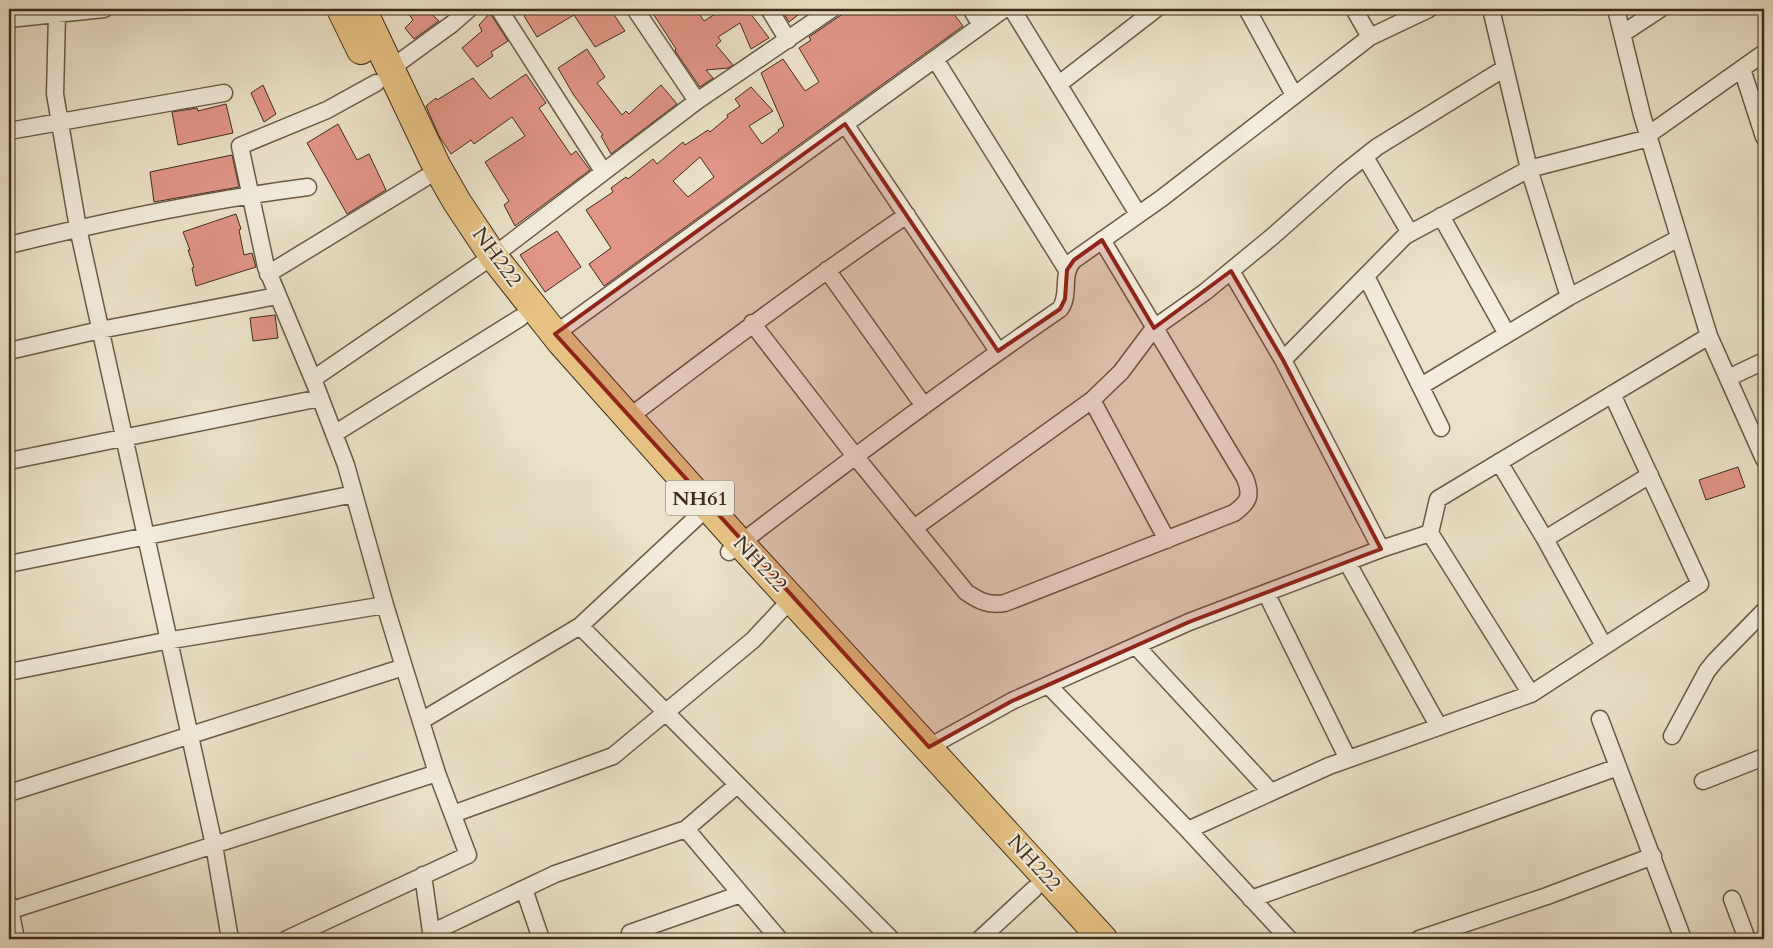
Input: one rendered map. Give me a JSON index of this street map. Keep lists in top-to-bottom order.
{
  "streets": {
    "highway": ["NH222", "NH61"]
  }
}
